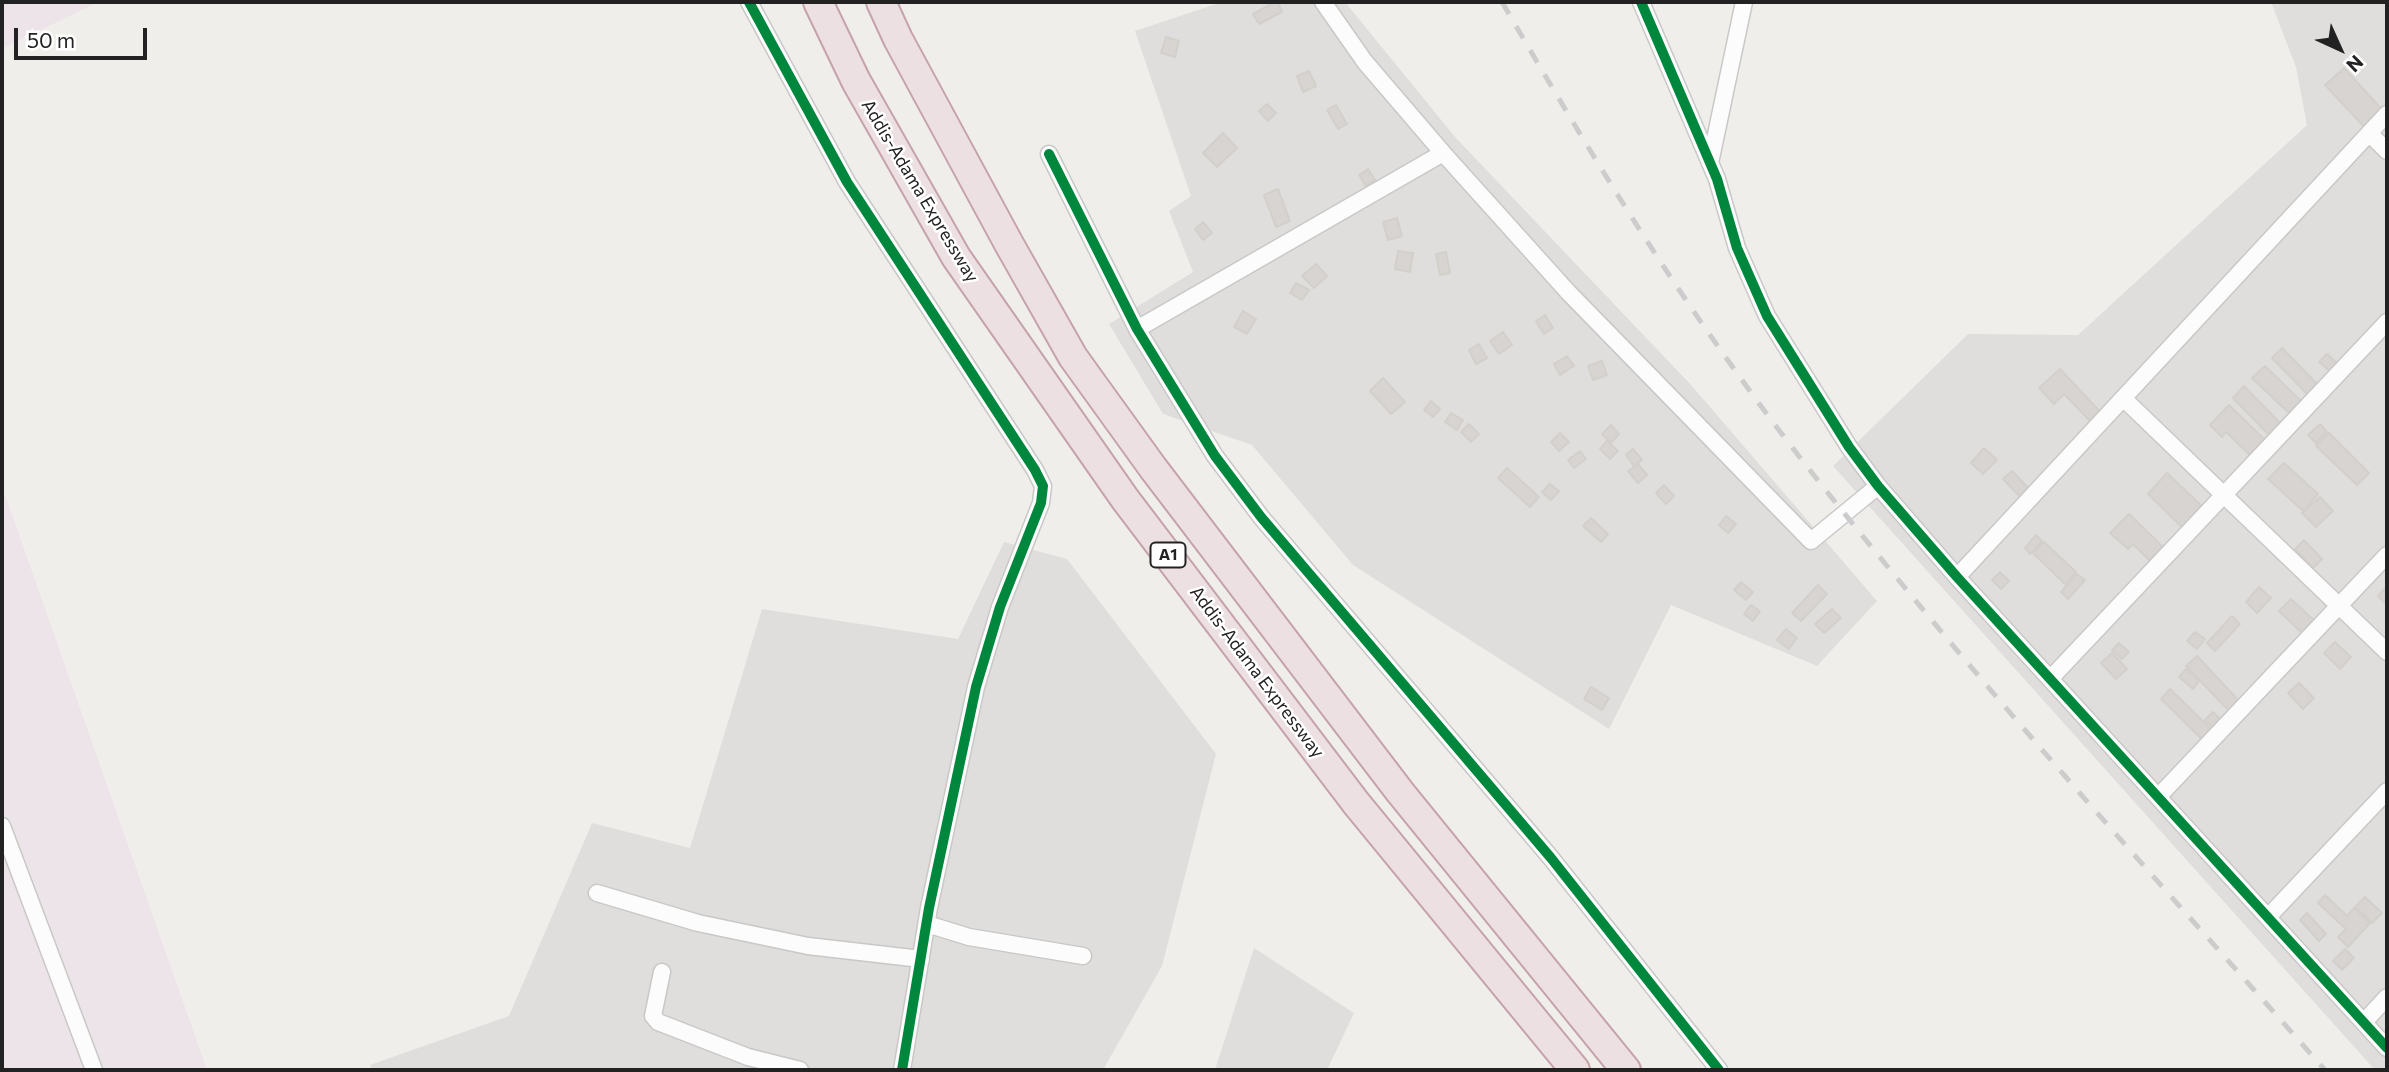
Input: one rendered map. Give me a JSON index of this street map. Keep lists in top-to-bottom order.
{
  "streets": {
    "highway": ["Addis-Adama Expressway", "A1"]
  },
  "scale_bar": "50 m",
  "north": "bottom right"
}
